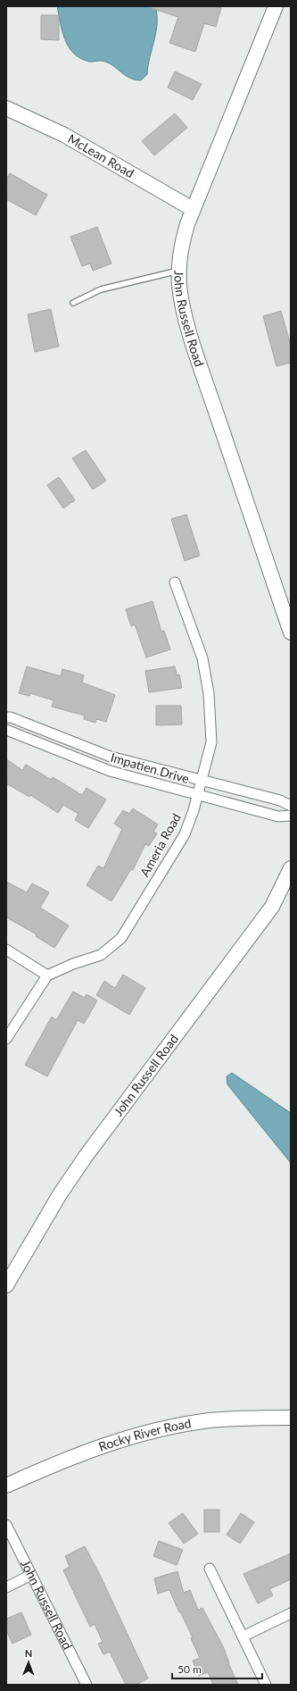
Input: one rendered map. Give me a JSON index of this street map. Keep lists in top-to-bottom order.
{
  "streets": {
    "street": [
      "McLean Road",
      "John Russell Road",
      "Impatien Drive",
      "Ameria Road",
      "Rocky River Road"
    ]
  },
  "crossings": [
    ["McLean Road", "John Russell Road"],
    ["Impatien Drive", "Ameria Road"]
  ],
  "scale_bar": "50 m",
  "north": "top"
}
